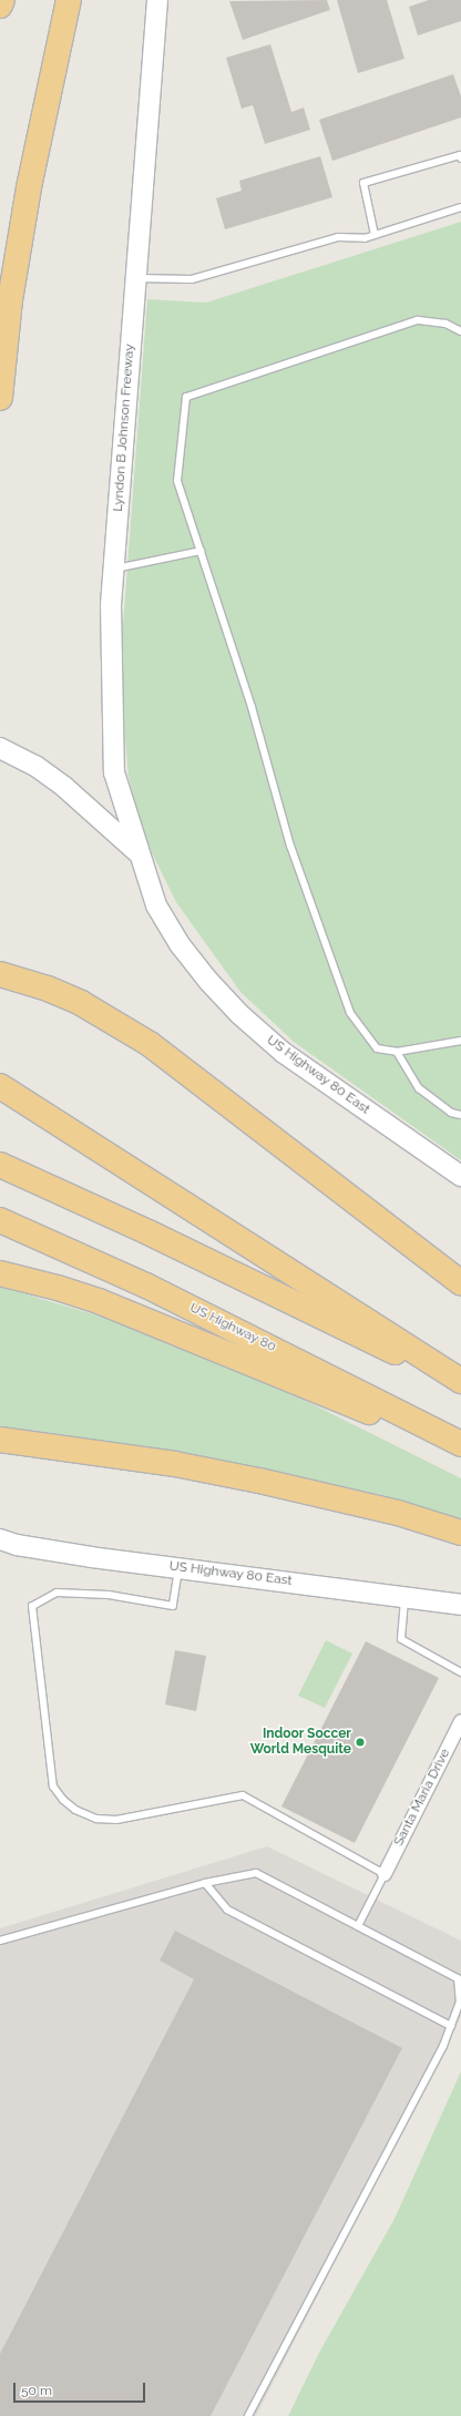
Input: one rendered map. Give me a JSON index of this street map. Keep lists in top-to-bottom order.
{
  "streets": {
    "highway": ["US Highway 80"],
    "main road": ["Lyndon B Johnson Freeway", "US Highway 80 East"],
    "street": ["Santa Maria Drive"]
  },
  "crossings": [
    ["Lyndon B Johnson Freeway", "US Highway 80 East"]
  ],
  "places": ["Indoor Soccer World Mesquite"],
  "scale_bar": "50 m"
}
